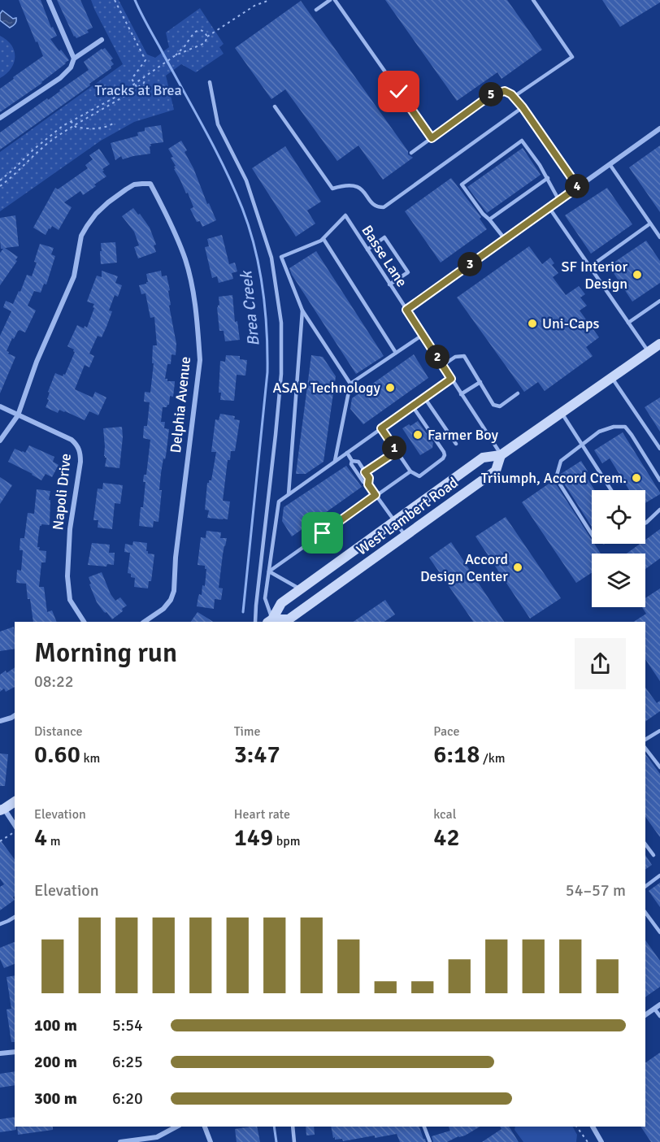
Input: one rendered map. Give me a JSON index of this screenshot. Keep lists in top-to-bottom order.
{
  "streets": {
    "main road": ["West Lambert Road"],
    "street": ["Delphia Avenue", "Napoli Drive"],
    "lane": ["Basse Lane"]
  },
  "crossings": [
    ["Basse Lane", "West Lambert Road"],
    ["Delphia Avenue", "Napoli Drive"]
  ],
  "water": ["Brea Creek"],
  "parks": ["Tracks at Brea"],
  "places": [
    "SF Interior Design",
    "Uni-Caps",
    "ASAP Technology",
    "Farmer Boy",
    "Triiumph, Accord Crem.",
    "Accord Design Center"
  ],
  "page": {
    "pins": [
      "5",
      "4",
      "3",
      "2",
      "1"
    ],
    "heading": ["Morning run", "08:22"],
    "stats": [
      ["Distance", "0.60 km"],
      ["Time", "3:47"],
      ["Pace", "6:18 /km"],
      ["Elevation", "4 m"],
      ["Heart rate", "149 bpm"],
      ["kcal", "42"]
    ],
    "chart": ["Elevation", "54–57 m"],
    "list": [
      {
        "name": "100 m",
        "note": "5:54"
      },
      {
        "name": "200 m",
        "note": "6:25"
      },
      {
        "name": "300 m",
        "note": "6:20"
      }
    ]
  }
}
